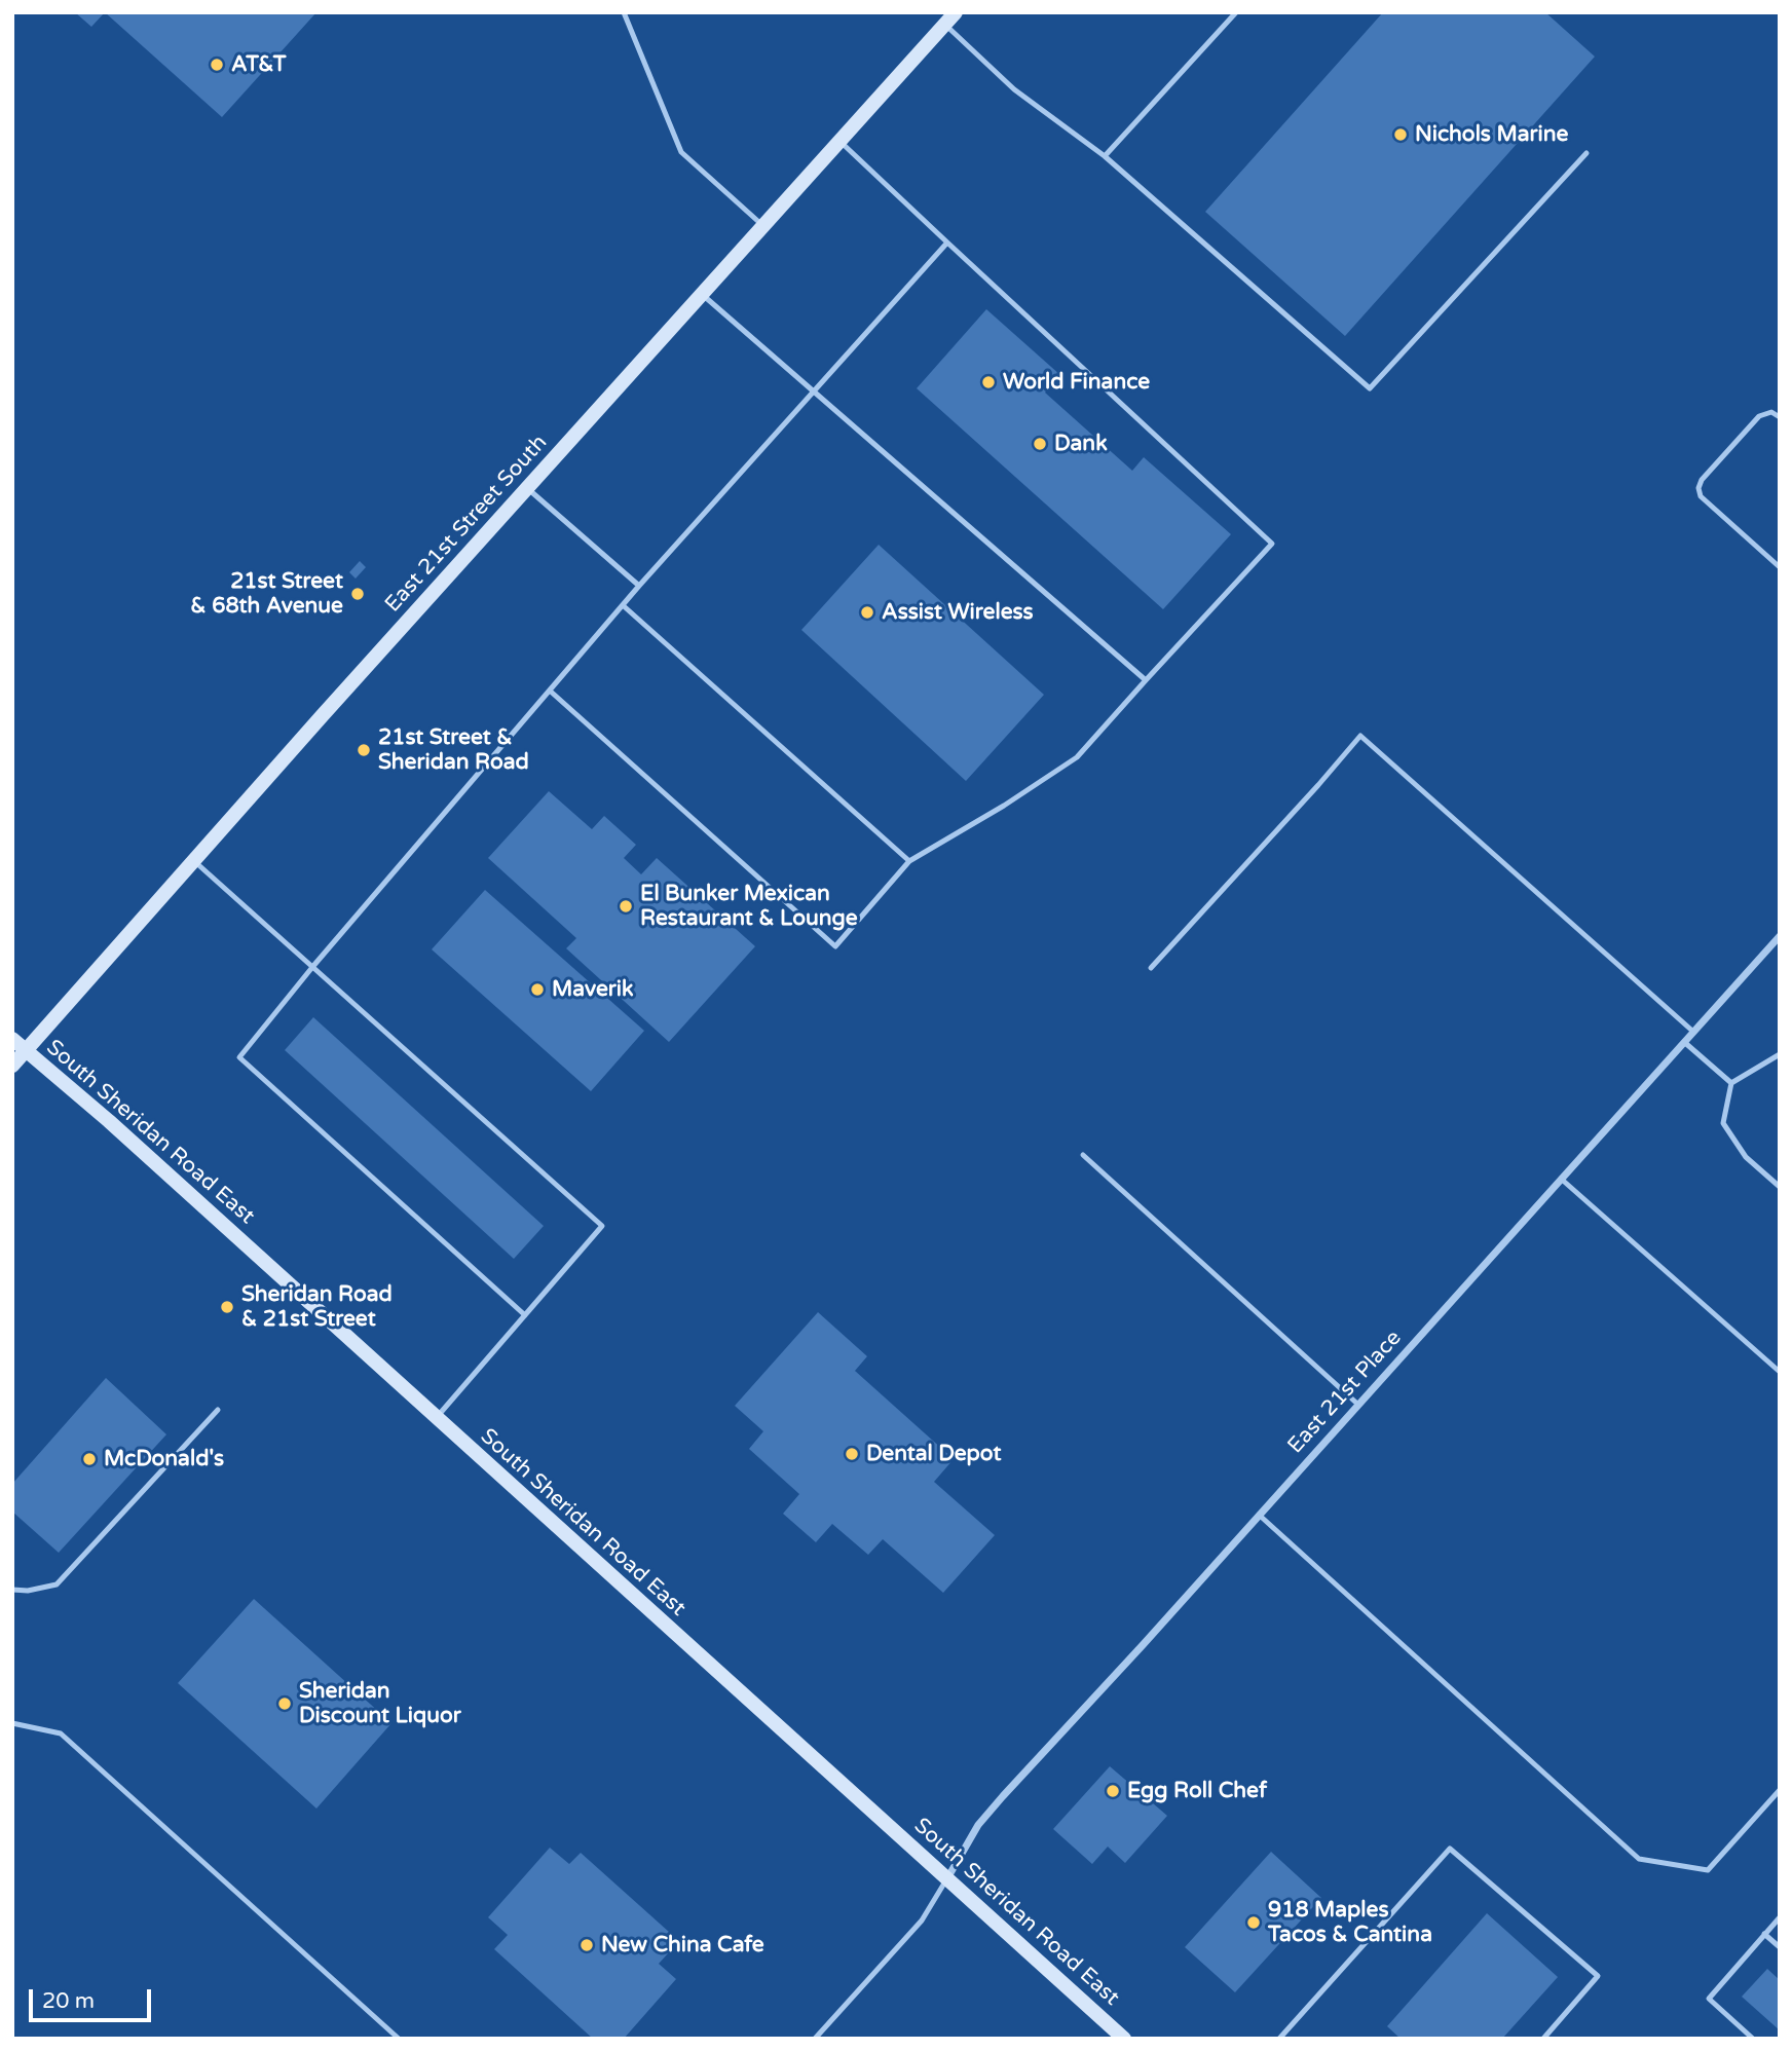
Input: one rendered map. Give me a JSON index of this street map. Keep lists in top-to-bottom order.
{
  "streets": {
    "main road": ["East 21st Street South", "South Sheridan Road East"],
    "street": ["East 21st Place"]
  },
  "crossings": [
    ["East 21st Street South", "South Sheridan Road East"],
    ["South Sheridan Road East", "East 21st Place"]
  ],
  "places": [
    "AT&T",
    "Nichols Marine",
    "World Finance",
    "Dank",
    "21st Street & 68th Avenue",
    "Assist Wireless",
    "21st Street & Sheridan Road",
    "El Bunker Mexican Restaurant & Lounge",
    "Maverik",
    "Sheridan Road & 21st Street",
    "Dental Depot",
    "McDonald's",
    "Sheridan Discount Liquor",
    "Egg Roll Chef",
    "918 Maples Tacos & Cantina",
    "New China Cafe"
  ],
  "scale_bar": "20 m"
}
